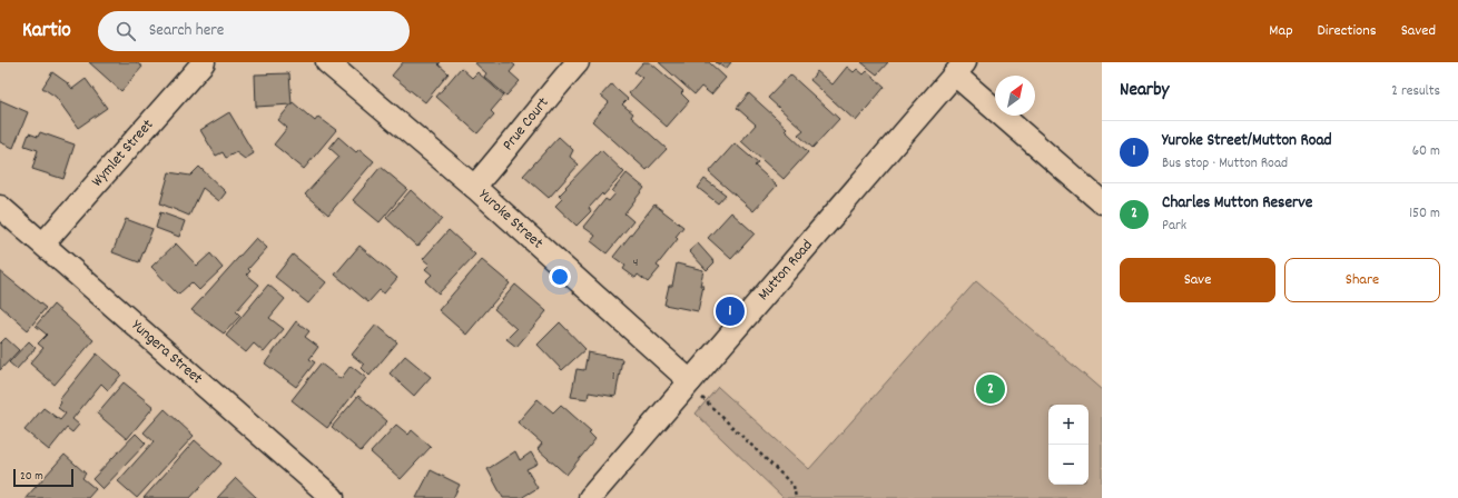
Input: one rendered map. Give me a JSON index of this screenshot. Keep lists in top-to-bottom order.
{
  "streets": {
    "street": [
      "Prue Court",
      "Wymlet Street",
      "Yuroke Street",
      "Mutton Road",
      "Yungera Street"
    ]
  },
  "crossings": [
    ["Prue Court", "Yuroke Street"],
    ["Wymlet Street", "Yungera Street"],
    ["Yuroke Street", "Mutton Road"]
  ],
  "house_numbers": ["4", "1"],
  "scale_bar": "20 m",
  "north": "top right",
  "page": {
    "header": "Kartio",
    "search": "Search here",
    "nav": ["Map", "Directions", "Saved"],
    "heading": ["Nearby", "2 results"],
    "list": [
      {
        "mark": "1",
        "name": "Yuroke Street/Mutton Road",
        "note": "Bus stop · Mutton Road",
        "value": "60 m"
      },
      {
        "mark": "2",
        "name": "Charles Mutton Reserve",
        "note": "Park",
        "value": "150 m"
      }
    ],
    "buttons": ["Save", "Share"],
    "pins": ["1", "2"],
    "map_buttons": ["+", "−"],
    "scale": "20 m"
  }
}
